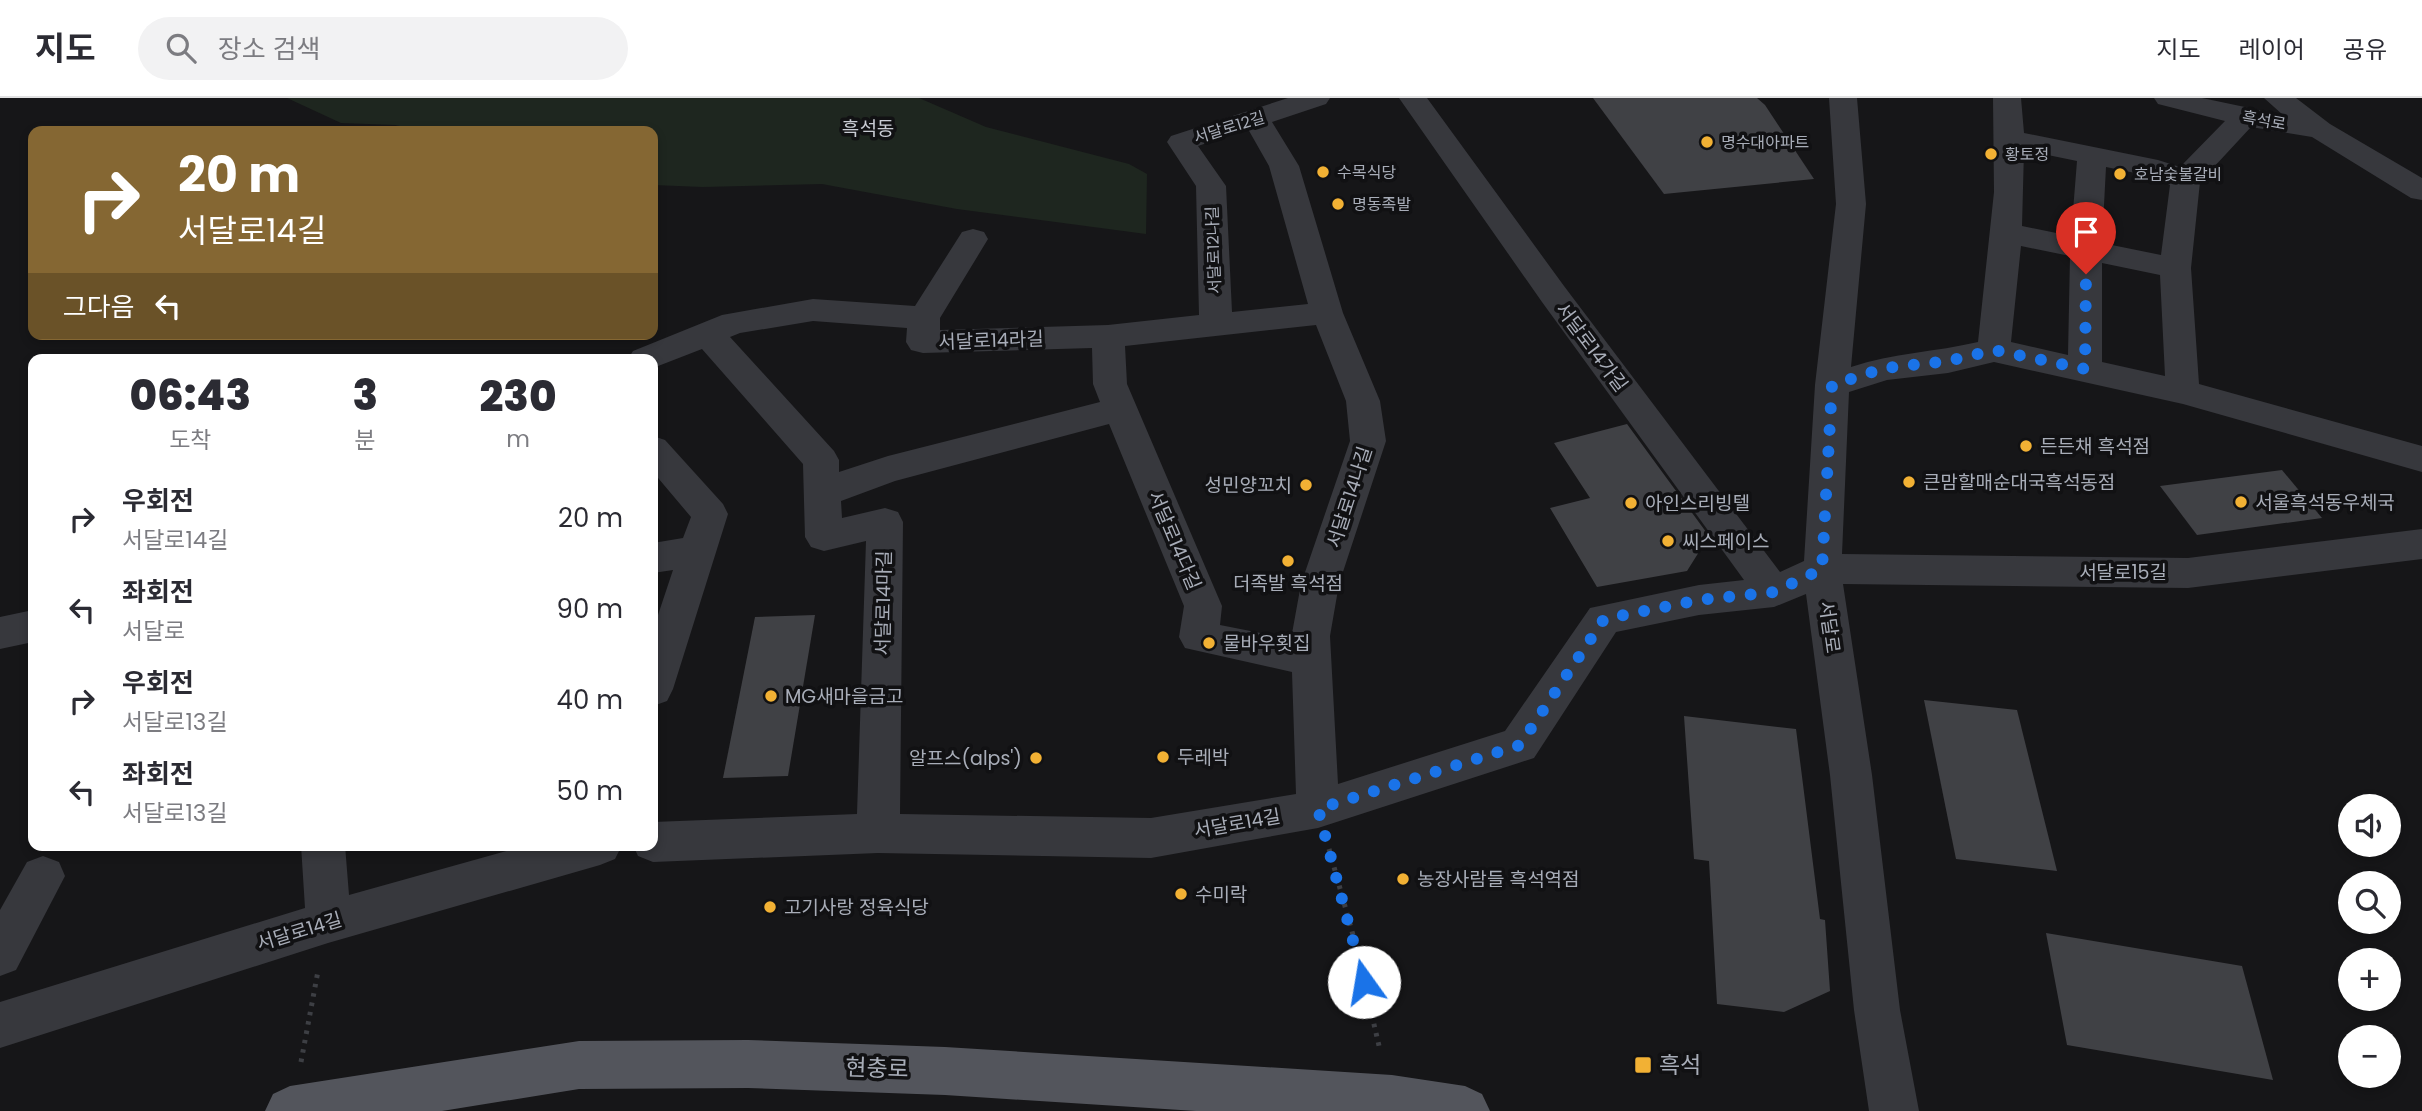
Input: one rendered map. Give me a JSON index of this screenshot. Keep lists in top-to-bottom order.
{
  "streets": {
    "main road": ["현충로"],
    "street": [
      "흑석로",
      "서달로12길",
      "서달로12나길",
      "서달로14라길",
      "서달로14가길",
      "서달로14나길",
      "서달로14다길",
      "서달로15길",
      "서달로14마길",
      "서달로",
      "서달로14길"
    ]
  },
  "crossings": [
    ["서달로12길", "서달로12나길"],
    ["서달로12길", "서달로14나길"],
    ["서달로12나길", "서달로14라길"],
    ["서달로14라길", "서달로14나길"],
    ["서달로14라길", "서달로14다길"],
    ["서달로14라길", "서달로14마길"],
    ["서달로14가길", "서달로14길"],
    ["서달로14나길", "서달로14다길"],
    ["서달로14나길", "서달로14길"],
    ["서달로15길", "서달로"],
    ["서달로15길", "서달로14길"],
    ["서달로14마길", "서달로14길"],
    ["서달로", "서달로14길"]
  ],
  "districts": ["흑석동"],
  "places": {
    "other": [
      "명수대아파트",
      "황토정",
      "수목식당",
      "호남숯불갈비",
      "명동족발",
      "든든채 흑석점",
      "큰맘할매순대국흑석동점",
      "성민양꼬치",
      "서울흑석동우체국",
      "아인스리빙텔",
      "씨스페이스",
      "더족발 흑석점",
      "물바우횟집",
      "MG새마을금고",
      "두레박",
      "알프스(alps')",
      "농장사람들 흑석역점",
      "수미락",
      "고기사랑 정육식당"
    ],
    "transit": ["흑석"]
  },
  "page": {
    "header": "지도",
    "search": "장소 검색",
    "nav": ["지도", "레이어", "공유"],
    "turn": ["20 m", "서달로14길"],
    "then": "그다음",
    "eta": [
      "06:43",
      "도착",
      "3",
      "분",
      "230",
      "m"
    ],
    "list": [
      {
        "name": "우회전",
        "note": "서달로14길",
        "value": "20 m"
      },
      {
        "name": "좌회전",
        "note": "서달로",
        "value": "90 m"
      },
      {
        "name": "우회전",
        "note": "서달로13길",
        "value": "40 m"
      },
      {
        "name": "좌회전",
        "note": "서달로13길",
        "value": "50 m"
      }
    ],
    "map_buttons": ["+", "−"]
  }
}
